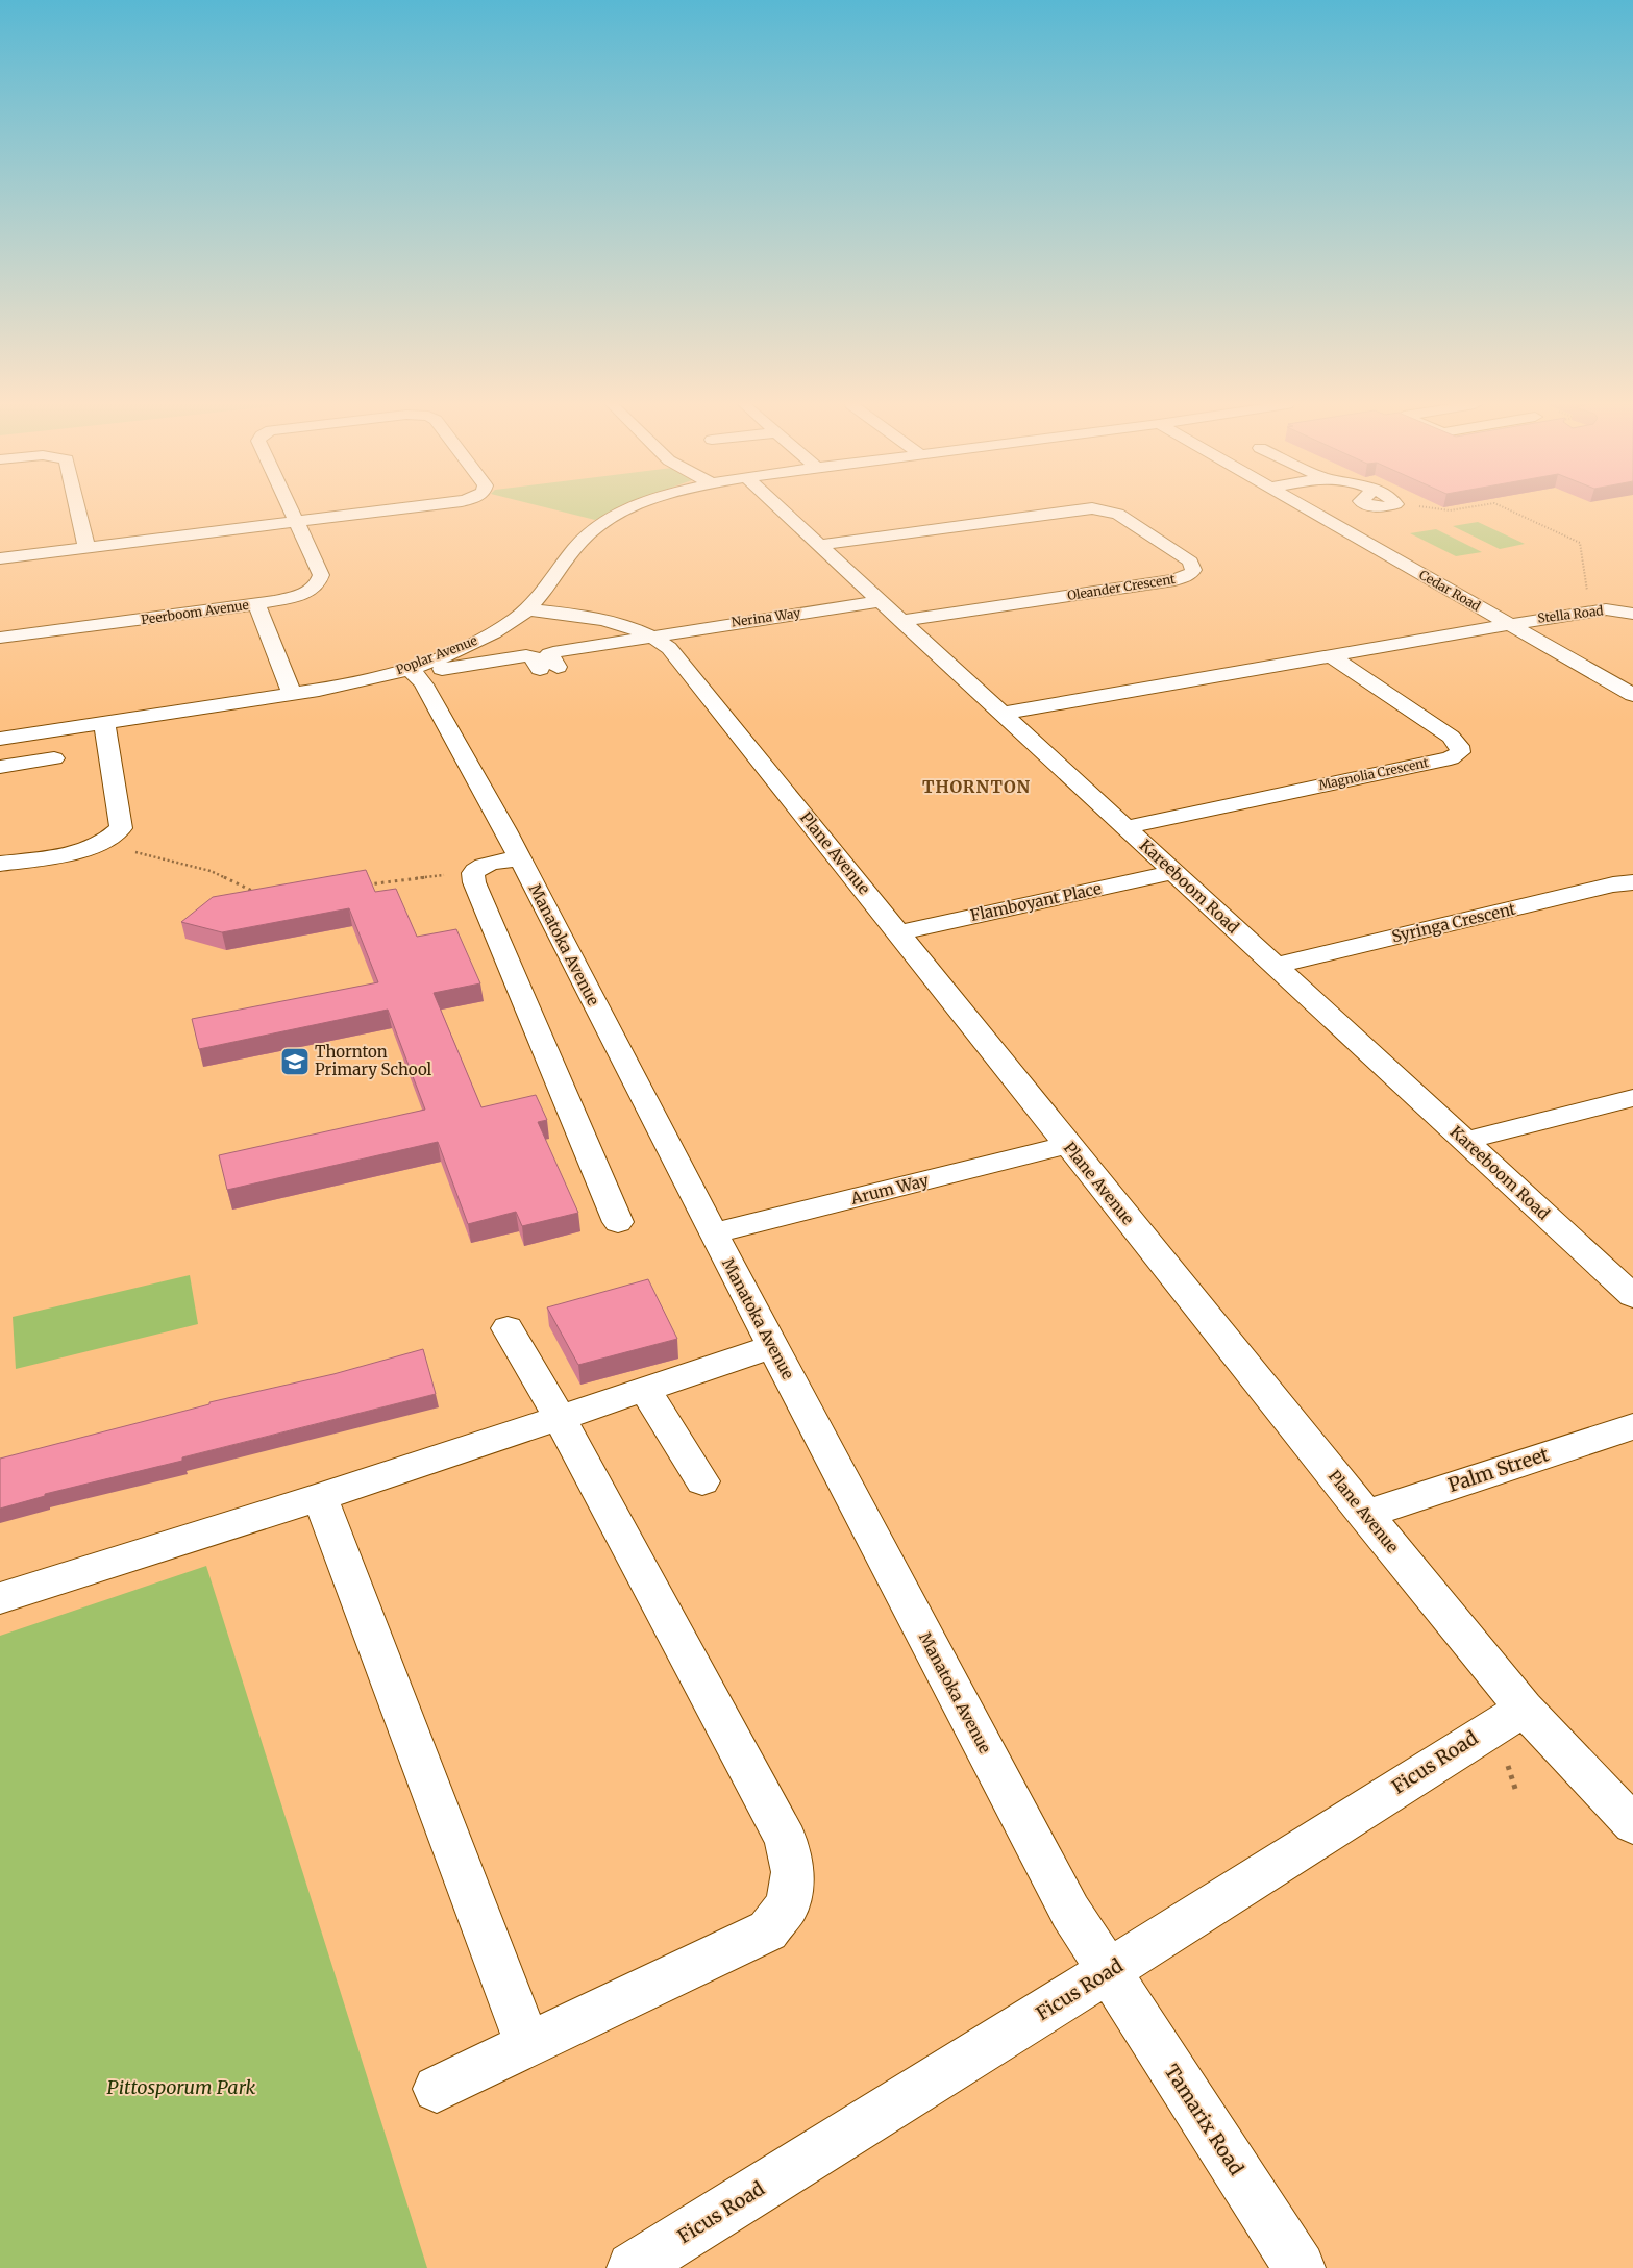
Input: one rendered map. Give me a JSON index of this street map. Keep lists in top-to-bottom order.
{
  "streets": {
    "street": [
      "Oleander Crescent",
      "Cedar Road",
      "Peerboom Avenue",
      "Stella Road",
      "Nerina Way",
      "Poplar Avenue",
      "Magnolia Crescent",
      "Plane Avenue",
      "Kareeboom Road",
      "Flamboyant Place",
      "Syringa Crescent",
      "Manatoka Avenue",
      "Arum Way",
      "Palm Street",
      "Ficus Road",
      "Tamarix Road"
    ]
  },
  "crossings": [
    ["Oleander Crescent", "Kareeboom Road"],
    ["Cedar Road", "Stella Road"],
    ["Nerina Way", "Poplar Avenue"],
    ["Nerina Way", "Plane Avenue"],
    ["Nerina Way", "Kareeboom Road"],
    ["Nerina Way", "Manatoka Avenue"],
    ["Poplar Avenue", "Plane Avenue"],
    ["Poplar Avenue", "Manatoka Avenue"],
    ["Magnolia Crescent", "Kareeboom Road"],
    ["Plane Avenue", "Flamboyant Place"],
    ["Plane Avenue", "Arum Way"],
    ["Plane Avenue", "Palm Street"],
    ["Plane Avenue", "Ficus Road"],
    ["Kareeboom Road", "Flamboyant Place"],
    ["Kareeboom Road", "Syringa Crescent"],
    ["Manatoka Avenue", "Arum Way"],
    ["Manatoka Avenue", "Ficus Road"],
    ["Manatoka Avenue", "Tamarix Road"],
    ["Ficus Road", "Tamarix Road"]
  ],
  "districts": ["THORNTON"],
  "parks": ["Pittosporum Park"],
  "places": {
    "school or university": ["Thornton Primary School"]
  }
}
